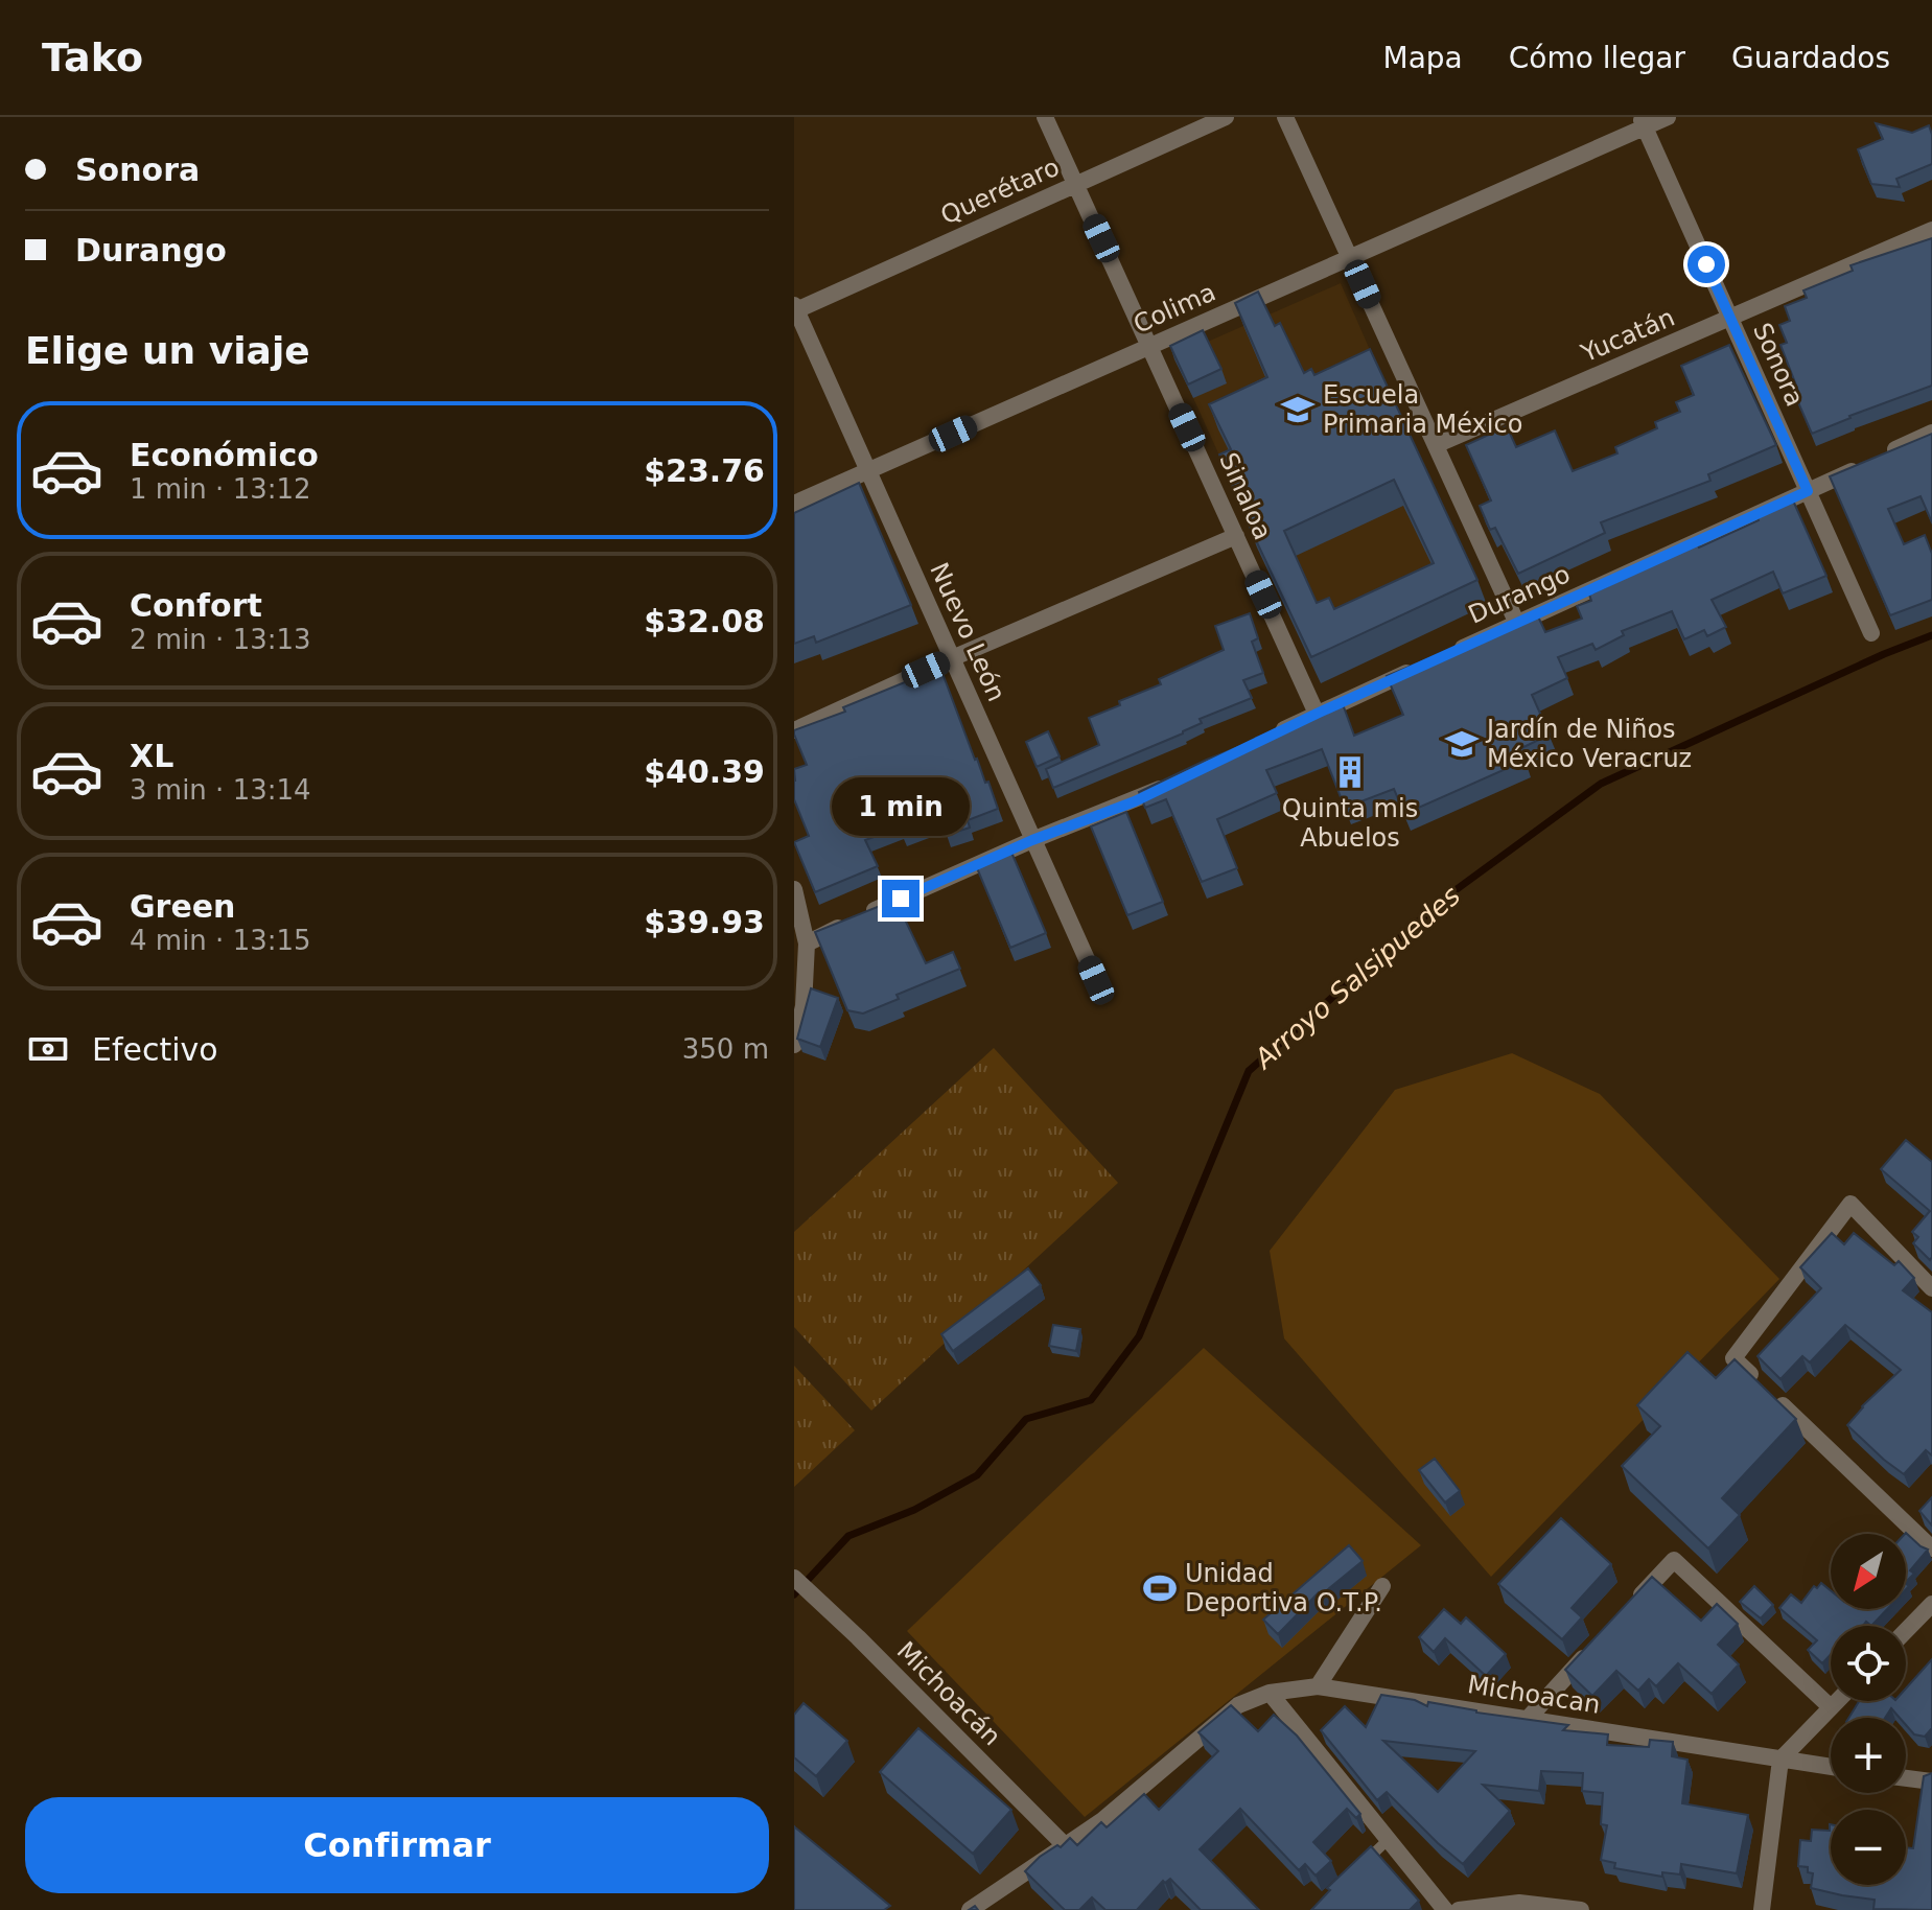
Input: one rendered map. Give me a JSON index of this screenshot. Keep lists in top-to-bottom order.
{
  "streets": {
    "street": [
      "Querétaro",
      "Colima",
      "Yucatán",
      "Sonora",
      "Sinaloa",
      "Durango",
      "Nuevo León",
      "Michoacán",
      "Michoacan"
    ]
  },
  "crossings": [
    ["Querétaro", "Sinaloa"],
    ["Querétaro", "Nuevo León"],
    ["Colima", "Sonora"],
    ["Colima", "Sinaloa"],
    ["Colima", "Nuevo León"],
    ["Yucatán", "Sonora"],
    ["Sonora", "Durango"],
    ["Michoacán", "Michoacan"]
  ],
  "water": ["Arroyo Salsipuedes"],
  "places": {
    "school or university": ["Escuela Primaria México", "Jardín de Niños México Veracruz"],
    "building": ["Quinta mis Abuelos"],
    "sports": ["Unidad Deportiva O.T.P."]
  },
  "north": "bottom left",
  "page": {
    "header": "Tako",
    "nav": ["Mapa", "Cómo llegar", "Guardados"],
    "banner": ["Sonora", "Durango"],
    "heading": "Elige un viaje",
    "list": [
      {
        "name": "Económico",
        "note": "1 min · 13:12",
        "value": "$23.76"
      },
      {
        "name": "Confort",
        "note": "2 min · 13:13",
        "value": "$32.08"
      },
      {
        "name": "XL",
        "note": "3 min · 13:14",
        "value": "$40.39"
      },
      {
        "name": "Green",
        "note": "4 min · 13:15",
        "value": "$39.93"
      }
    ],
    "bubble": "1 min",
    "pay": ["Efectivo", "350 m"],
    "map_buttons": ["+", "−"],
    "buttons": "Confirmar"
  }
}
